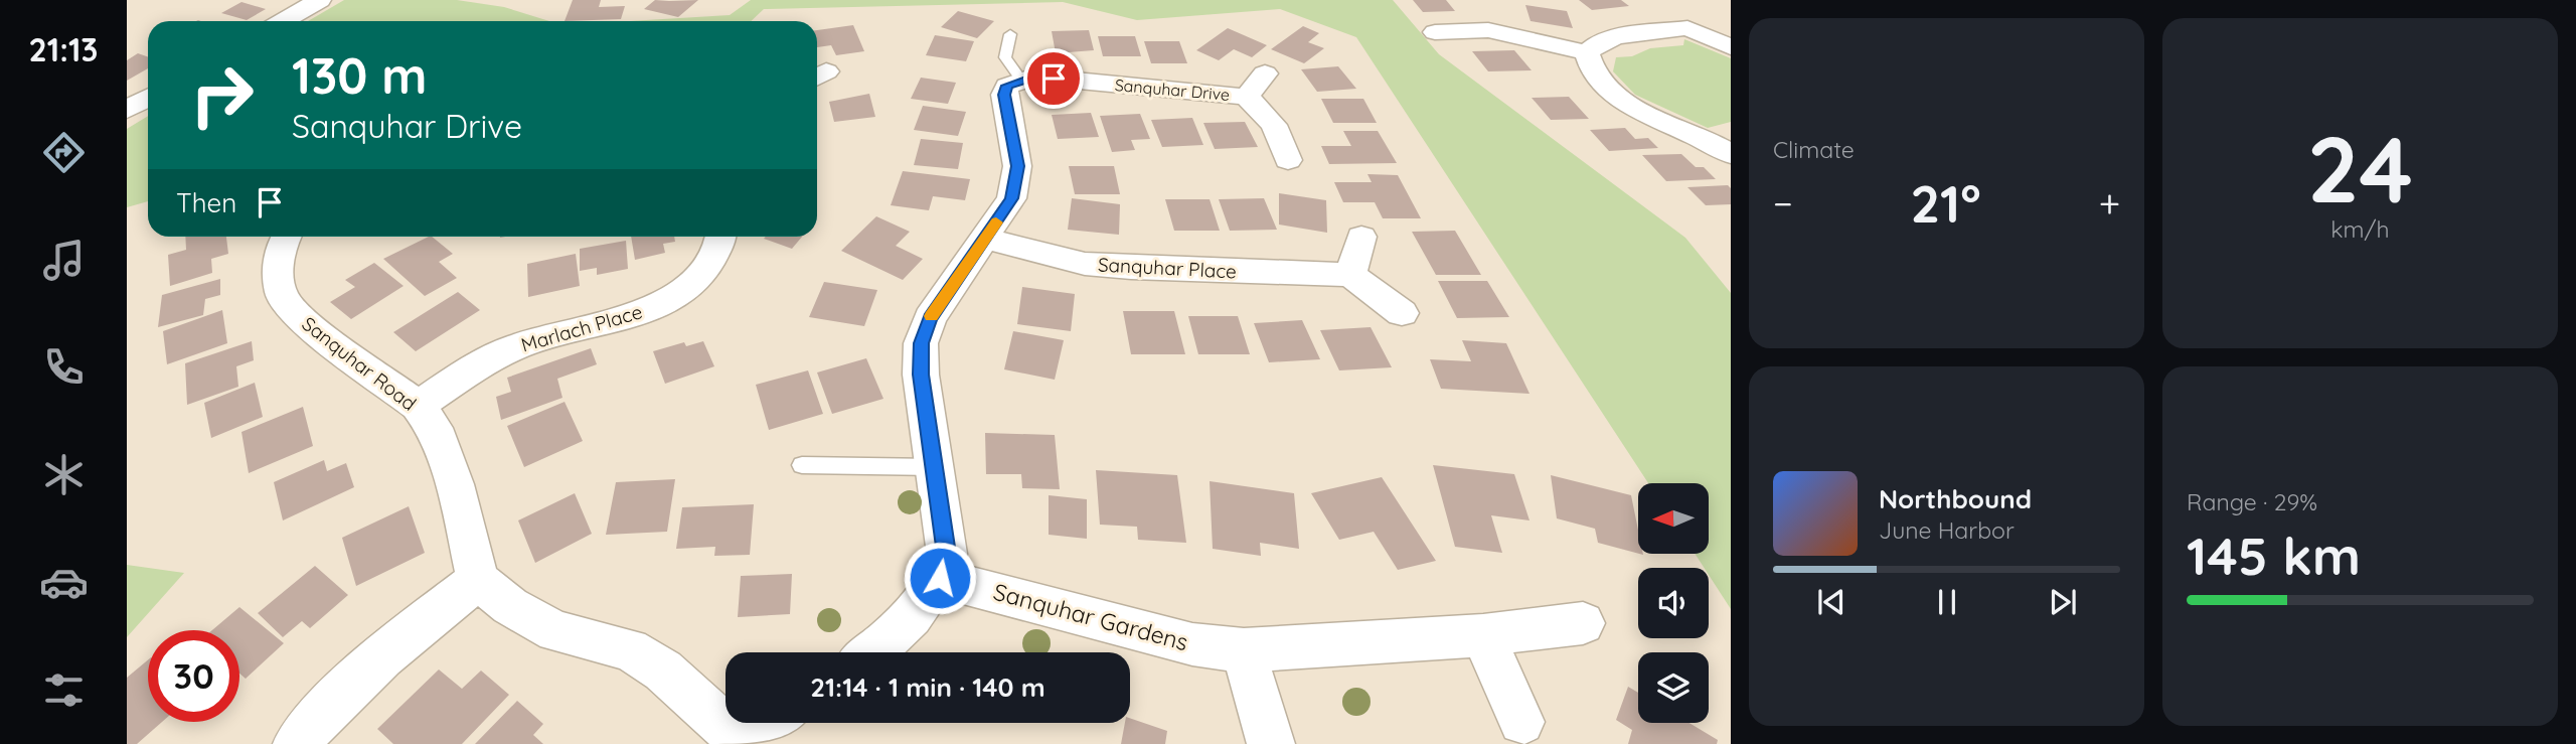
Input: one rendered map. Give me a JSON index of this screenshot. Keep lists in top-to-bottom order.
{
  "streets": {
    "street": [
      "Sanquhar Drive",
      "Sanquhar Place",
      "Marlach Place",
      "Sanquhar Road",
      "Sanquhar Gardens"
    ]
  },
  "crossings": [
    ["Marlach Place", "Sanquhar Road"]
  ],
  "north": "left",
  "page": {
    "tabs": "21:13",
    "tile": [
      "Climate",
      ["24", "km/h"],
      ["Range · 29%", "145 km"]
    ],
    "turn": ["130 m", "Sanquhar Drive"],
    "then": "Then",
    "heat": ["−", "21°", "+"],
    "song": ["Northbound", "June Harbor"],
    "limit": "30",
    "trip": "21:14 · 1 min · 140 m"
  }
}
